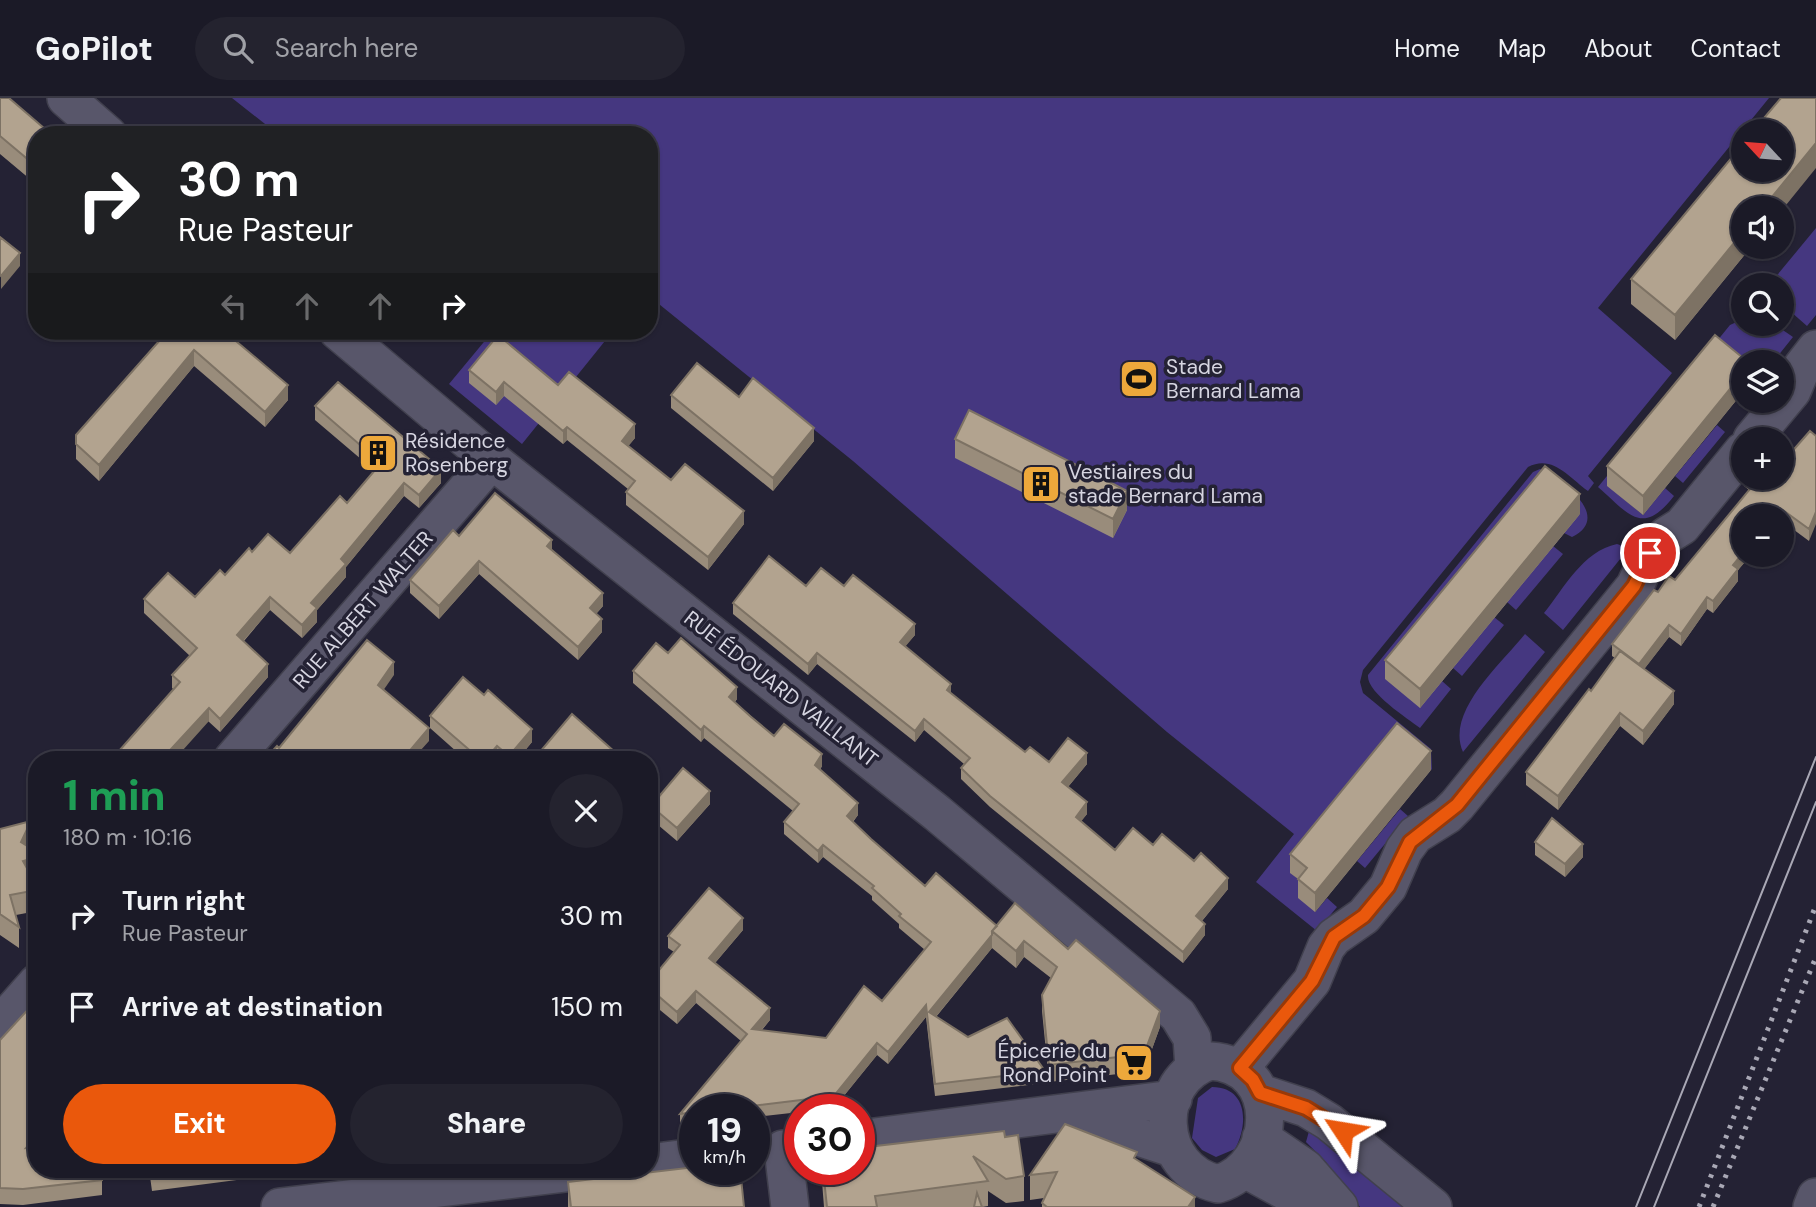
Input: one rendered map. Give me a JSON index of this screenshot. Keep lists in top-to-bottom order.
{
  "streets": {
    "street": ["RUE ALBERT WALTER", "RUE ÉDOUARD VAILLANT"]
  },
  "crossings": [
    ["RUE ALBERT WALTER", "RUE ÉDOUARD VAILLANT"]
  ],
  "places": {
    "sports": ["Stade Bernard Lama"],
    "building": ["Résidence Rosenberg", "Vestiaires du stade Bernard Lama"],
    "supermarket": ["Épicerie du Rond Point"]
  },
  "north": "top left",
  "page": {
    "header": "GoPilot",
    "search": "Search here",
    "nav": [
      "Home",
      "Map",
      "About",
      "Contact"
    ],
    "map_buttons": ["+", "−"],
    "turn": ["30 m", "Rue Pasteur"],
    "heading": ["1 min", "180 m · 10:16"],
    "list": [
      {
        "name": "Turn right",
        "note": "Rue Pasteur",
        "value": "30 m"
      },
      {
        "name": "Arrive at destination",
        "value": "150 m"
      }
    ],
    "buttons": ["Exit", "Share"],
    "speed": "19 km/h",
    "limit": "30"
  }
}
